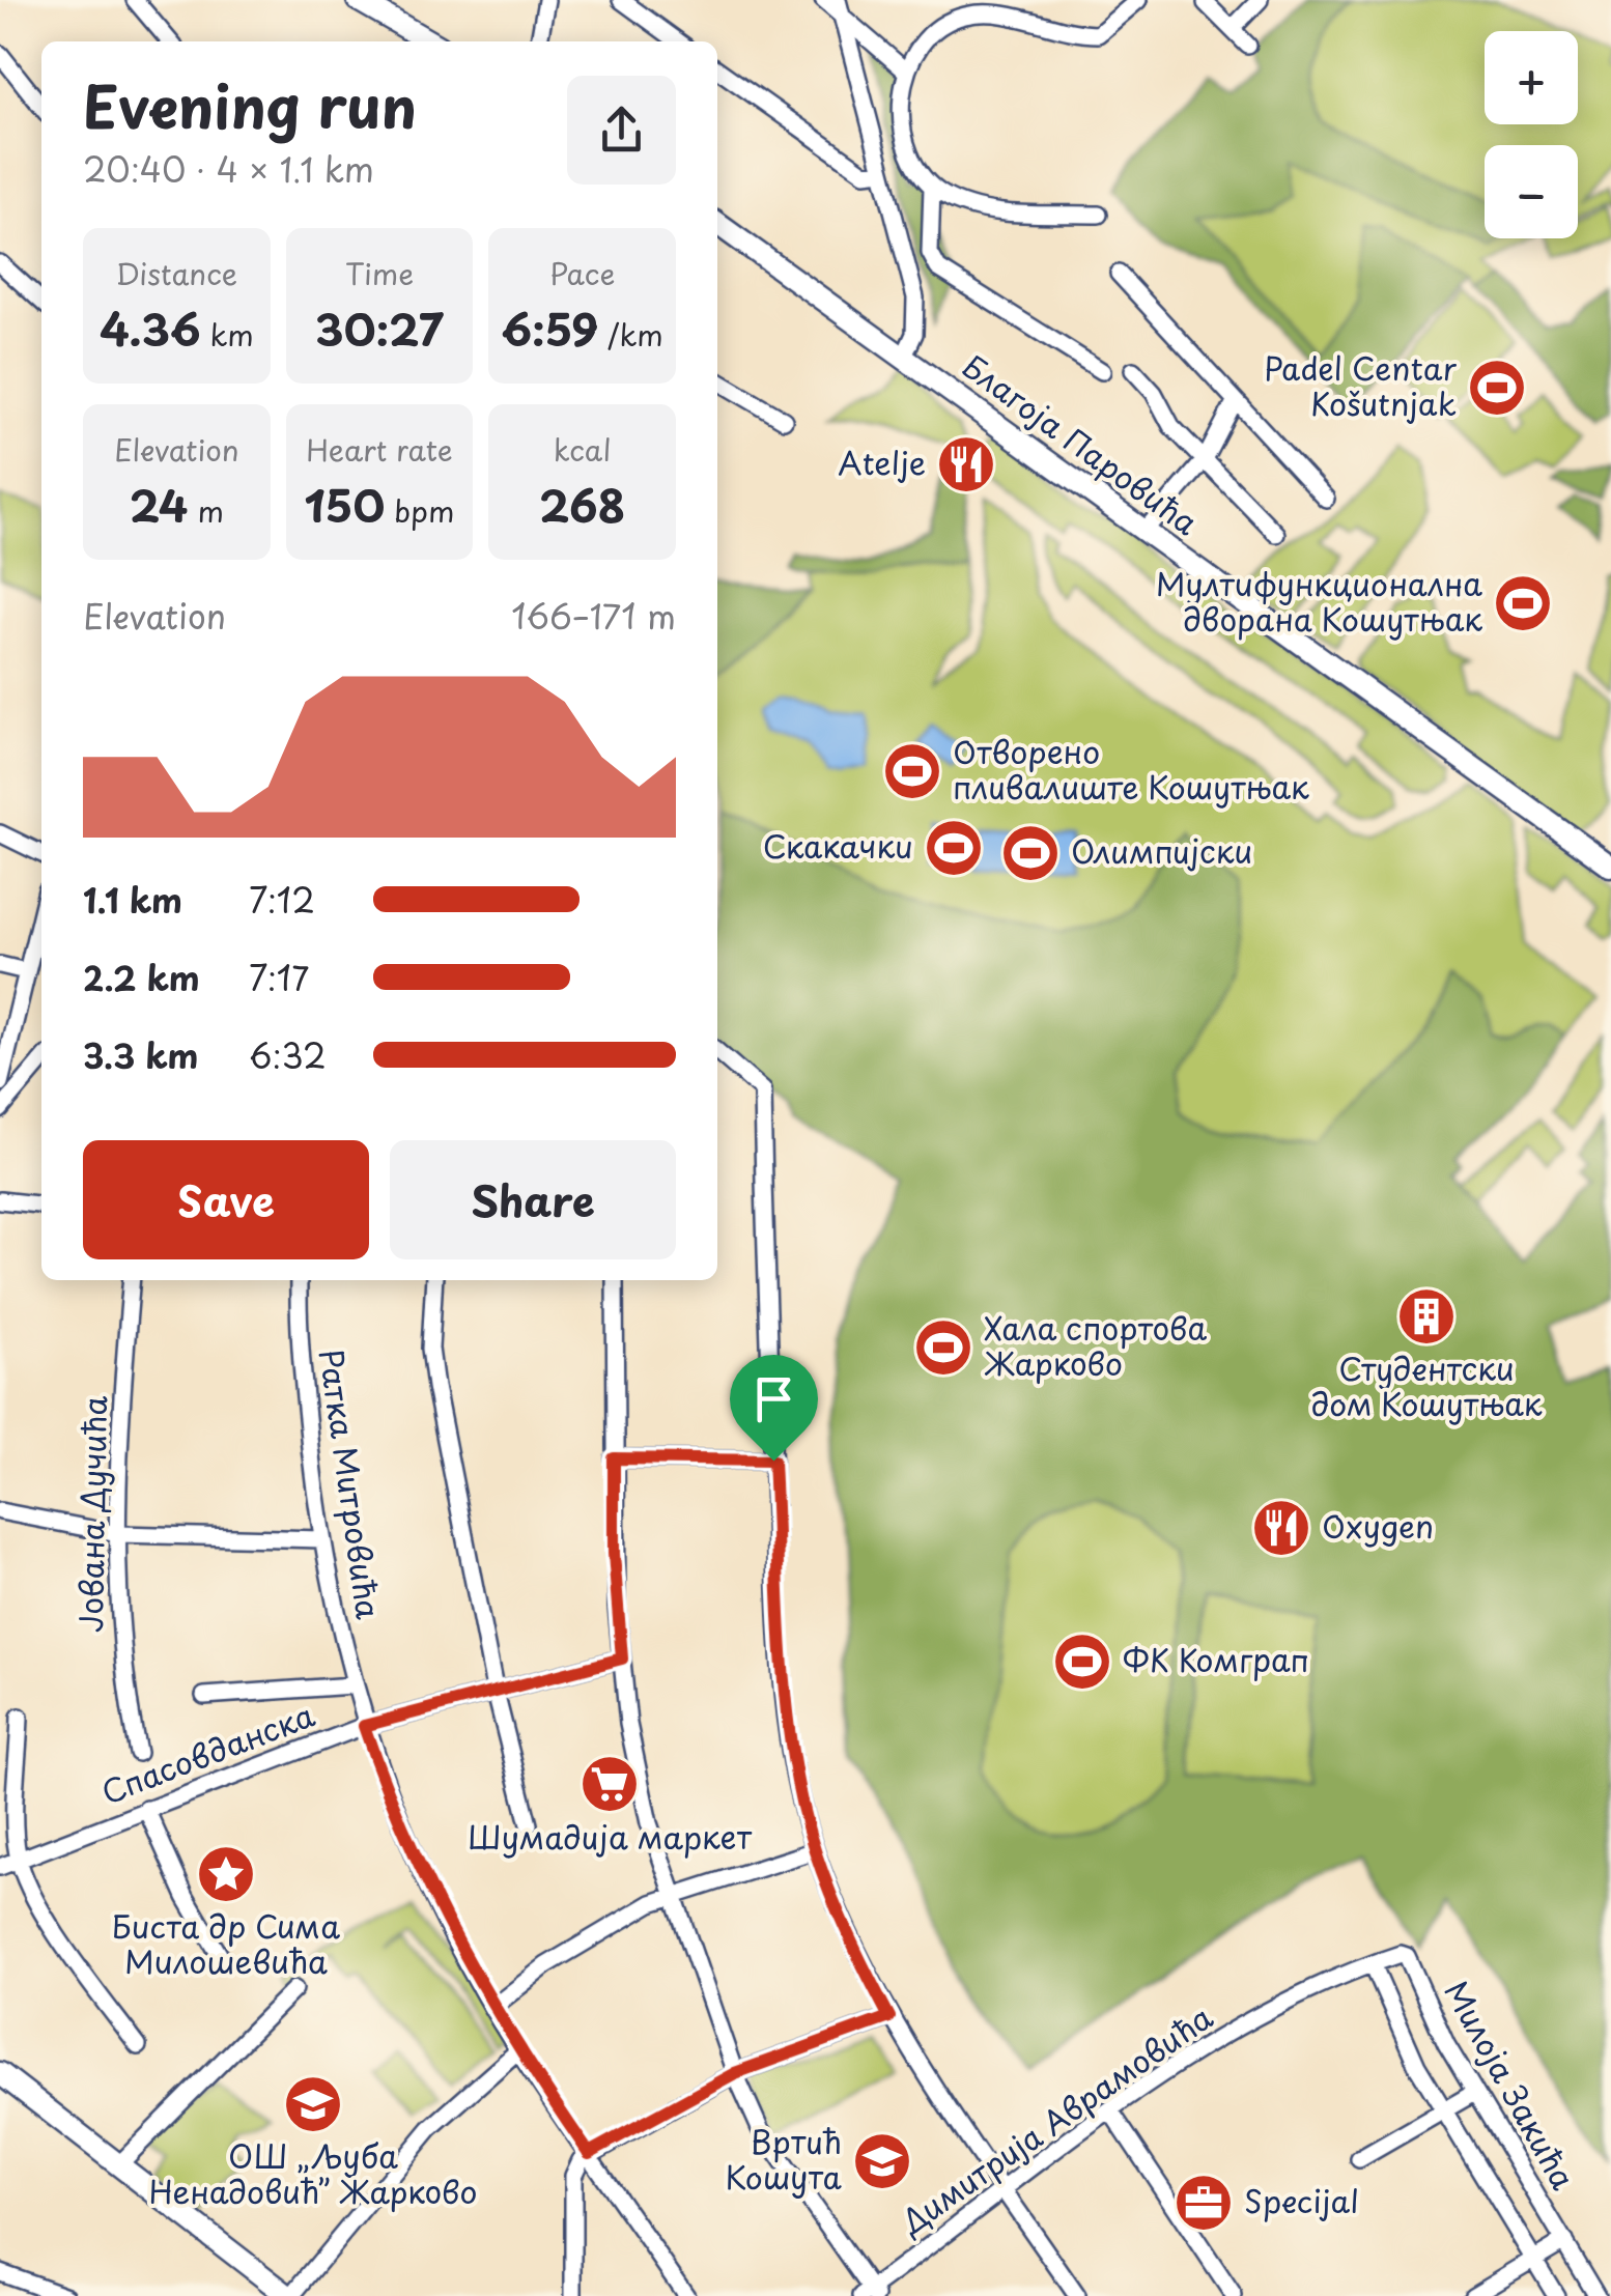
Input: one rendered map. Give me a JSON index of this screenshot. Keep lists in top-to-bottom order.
{
  "streets": {
    "main road": ["Благоја Паровића"],
    "street": [
      "Ратка Митровића",
      "Јована Дучића",
      "Спасовданска",
      "Милоја Закића",
      "Димитрија Аврамовића"
    ]
  },
  "crossings": [
    ["Ратка Митровића", "Спасовданска"],
    ["Милоја Закића", "Димитрија Аврамовића"]
  ],
  "places": {
    "sports": [
      "Padel Centar Košutnjak",
      "Мултифункционална дворана Кошутњак",
      "Отворено пливалиште Кошутњак",
      "Скакачки",
      "Олимпијски",
      "Хала спортова Жарково",
      "ФК Комграп"
    ],
    "restaurant": ["Atelje", "Oxygen"],
    "building": ["Студентски дом Кошутњак"],
    "supermarket": ["Шумадија маркет"],
    "place": ["Биста др Сима Милошевића"],
    "school or university": ["ОШ „Љуба Ненадовић” Жарково", "Вртић Кошута"],
    "office": ["Specijal"]
  },
  "page": {
    "map_buttons": ["+", "−"],
    "heading": ["Evening run", "20:40 · 4 × 1.1 km"],
    "stats": [
      ["Distance", "4.36 km"],
      ["Time", "30:27"],
      ["Pace", "6:59 /km"],
      ["Elevation", "24 m"],
      ["Heart rate", "150 bpm"],
      ["kcal", "268"]
    ],
    "chart": ["Elevation", "166–171 m"],
    "list": [
      {
        "name": "1.1 km",
        "note": "7:12"
      },
      {
        "name": "2.2 km",
        "note": "7:17"
      },
      {
        "name": "3.3 km",
        "note": "6:32"
      }
    ],
    "buttons": ["Save", "Share"]
  }
}
